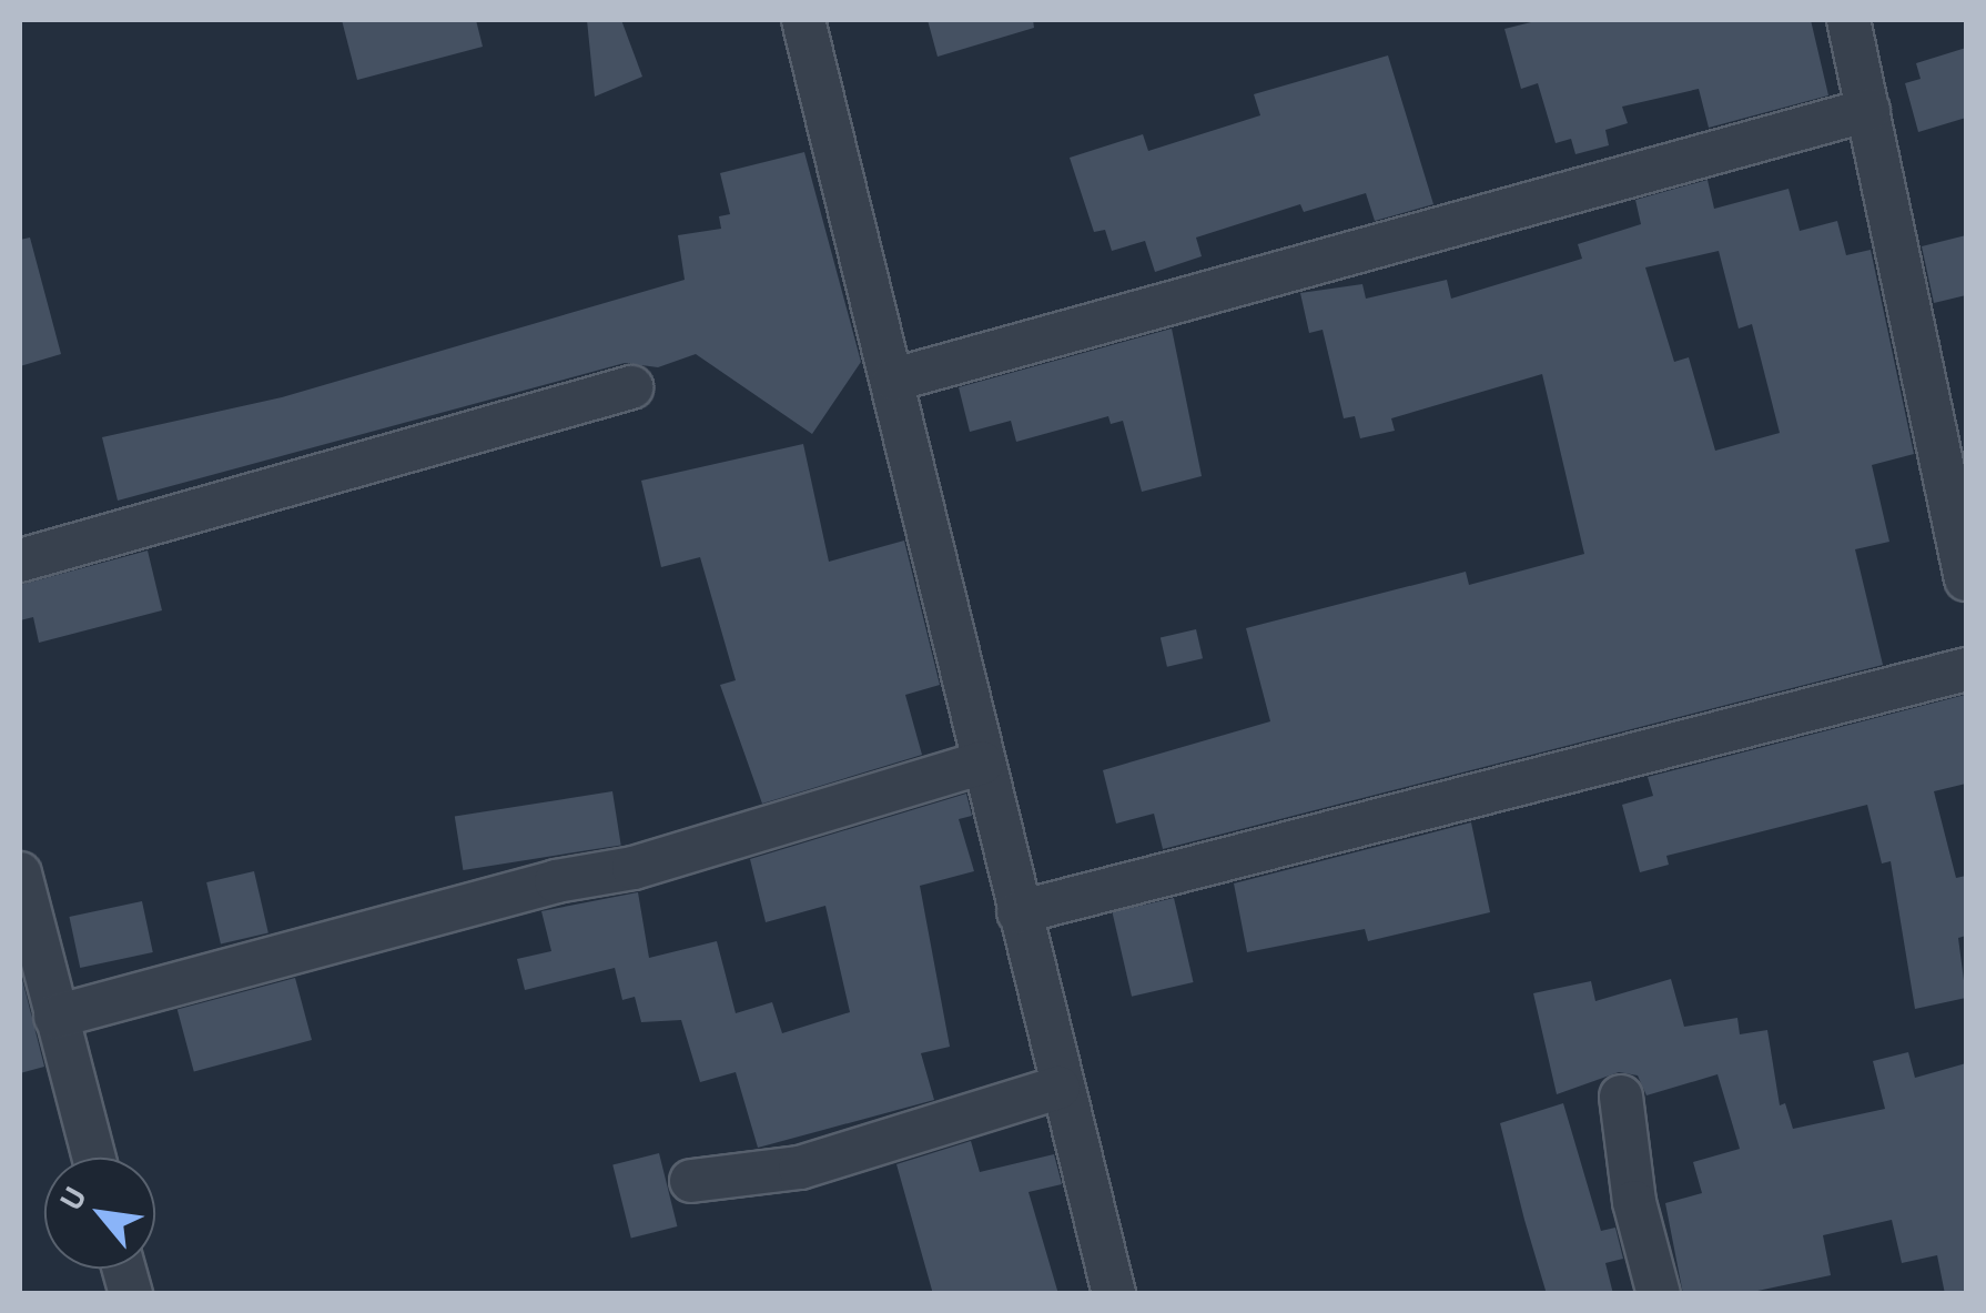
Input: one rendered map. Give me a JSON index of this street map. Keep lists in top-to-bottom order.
{
  "north": "top left"
}
